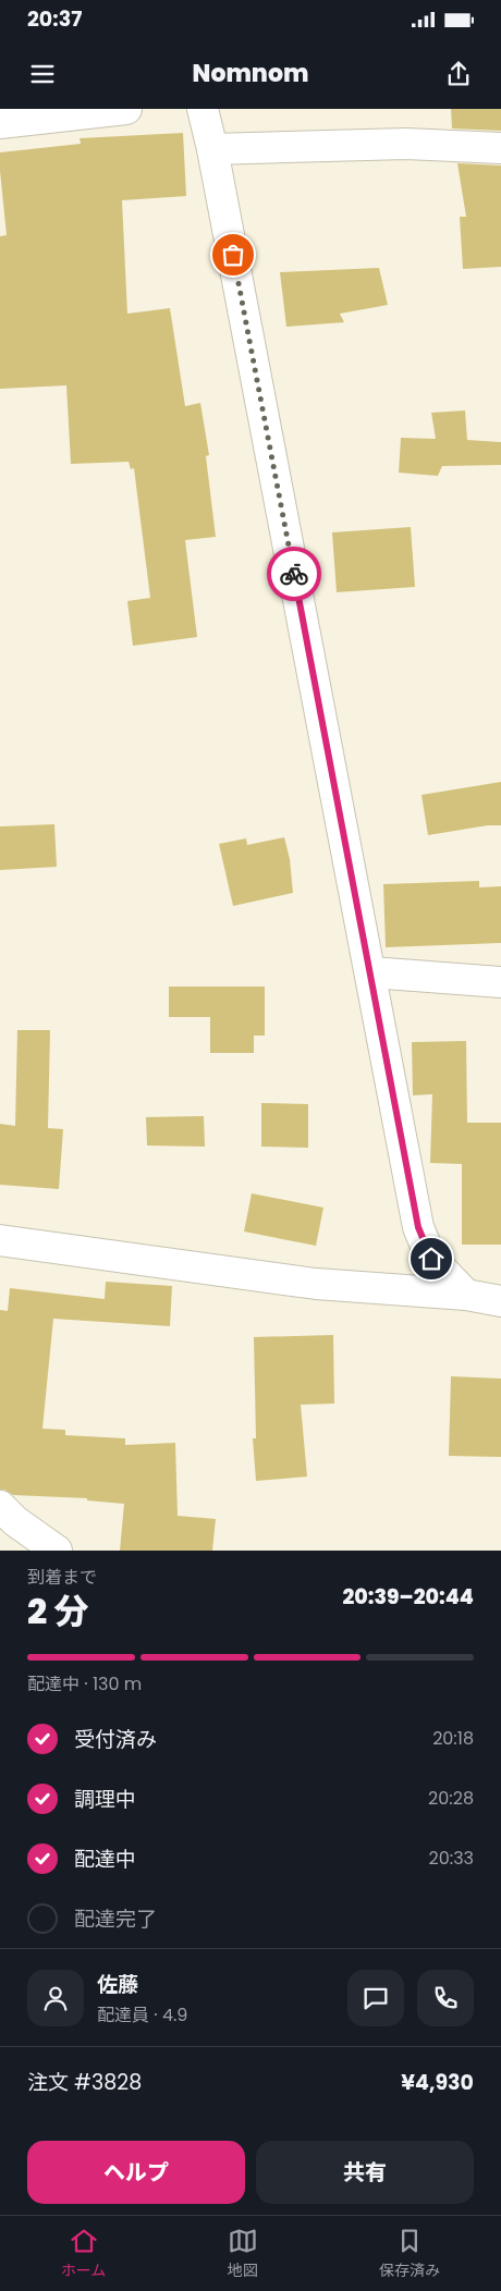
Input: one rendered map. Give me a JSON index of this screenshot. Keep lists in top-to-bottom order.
{
  "page": {
    "status": "20:37",
    "header": "Nomnom",
    "heading": ["2 分", "到着まで", "20:39–20:44"],
    "panel": [
      "佐藤",
      "配達員 · 4.9",
      "注文 #3828",
      "¥4,930"
    ],
    "bar": "配達中 · 130 m",
    "list": [
      ["受付済み", "20:18"],
      ["調理中", "20:28"],
      ["配達中", "20:33"],
      "配達完了"
    ],
    "buttons": ["ヘルプ", "共有"],
    "tabs": ["ホーム", "地図", "保存済み"]
  }
}
